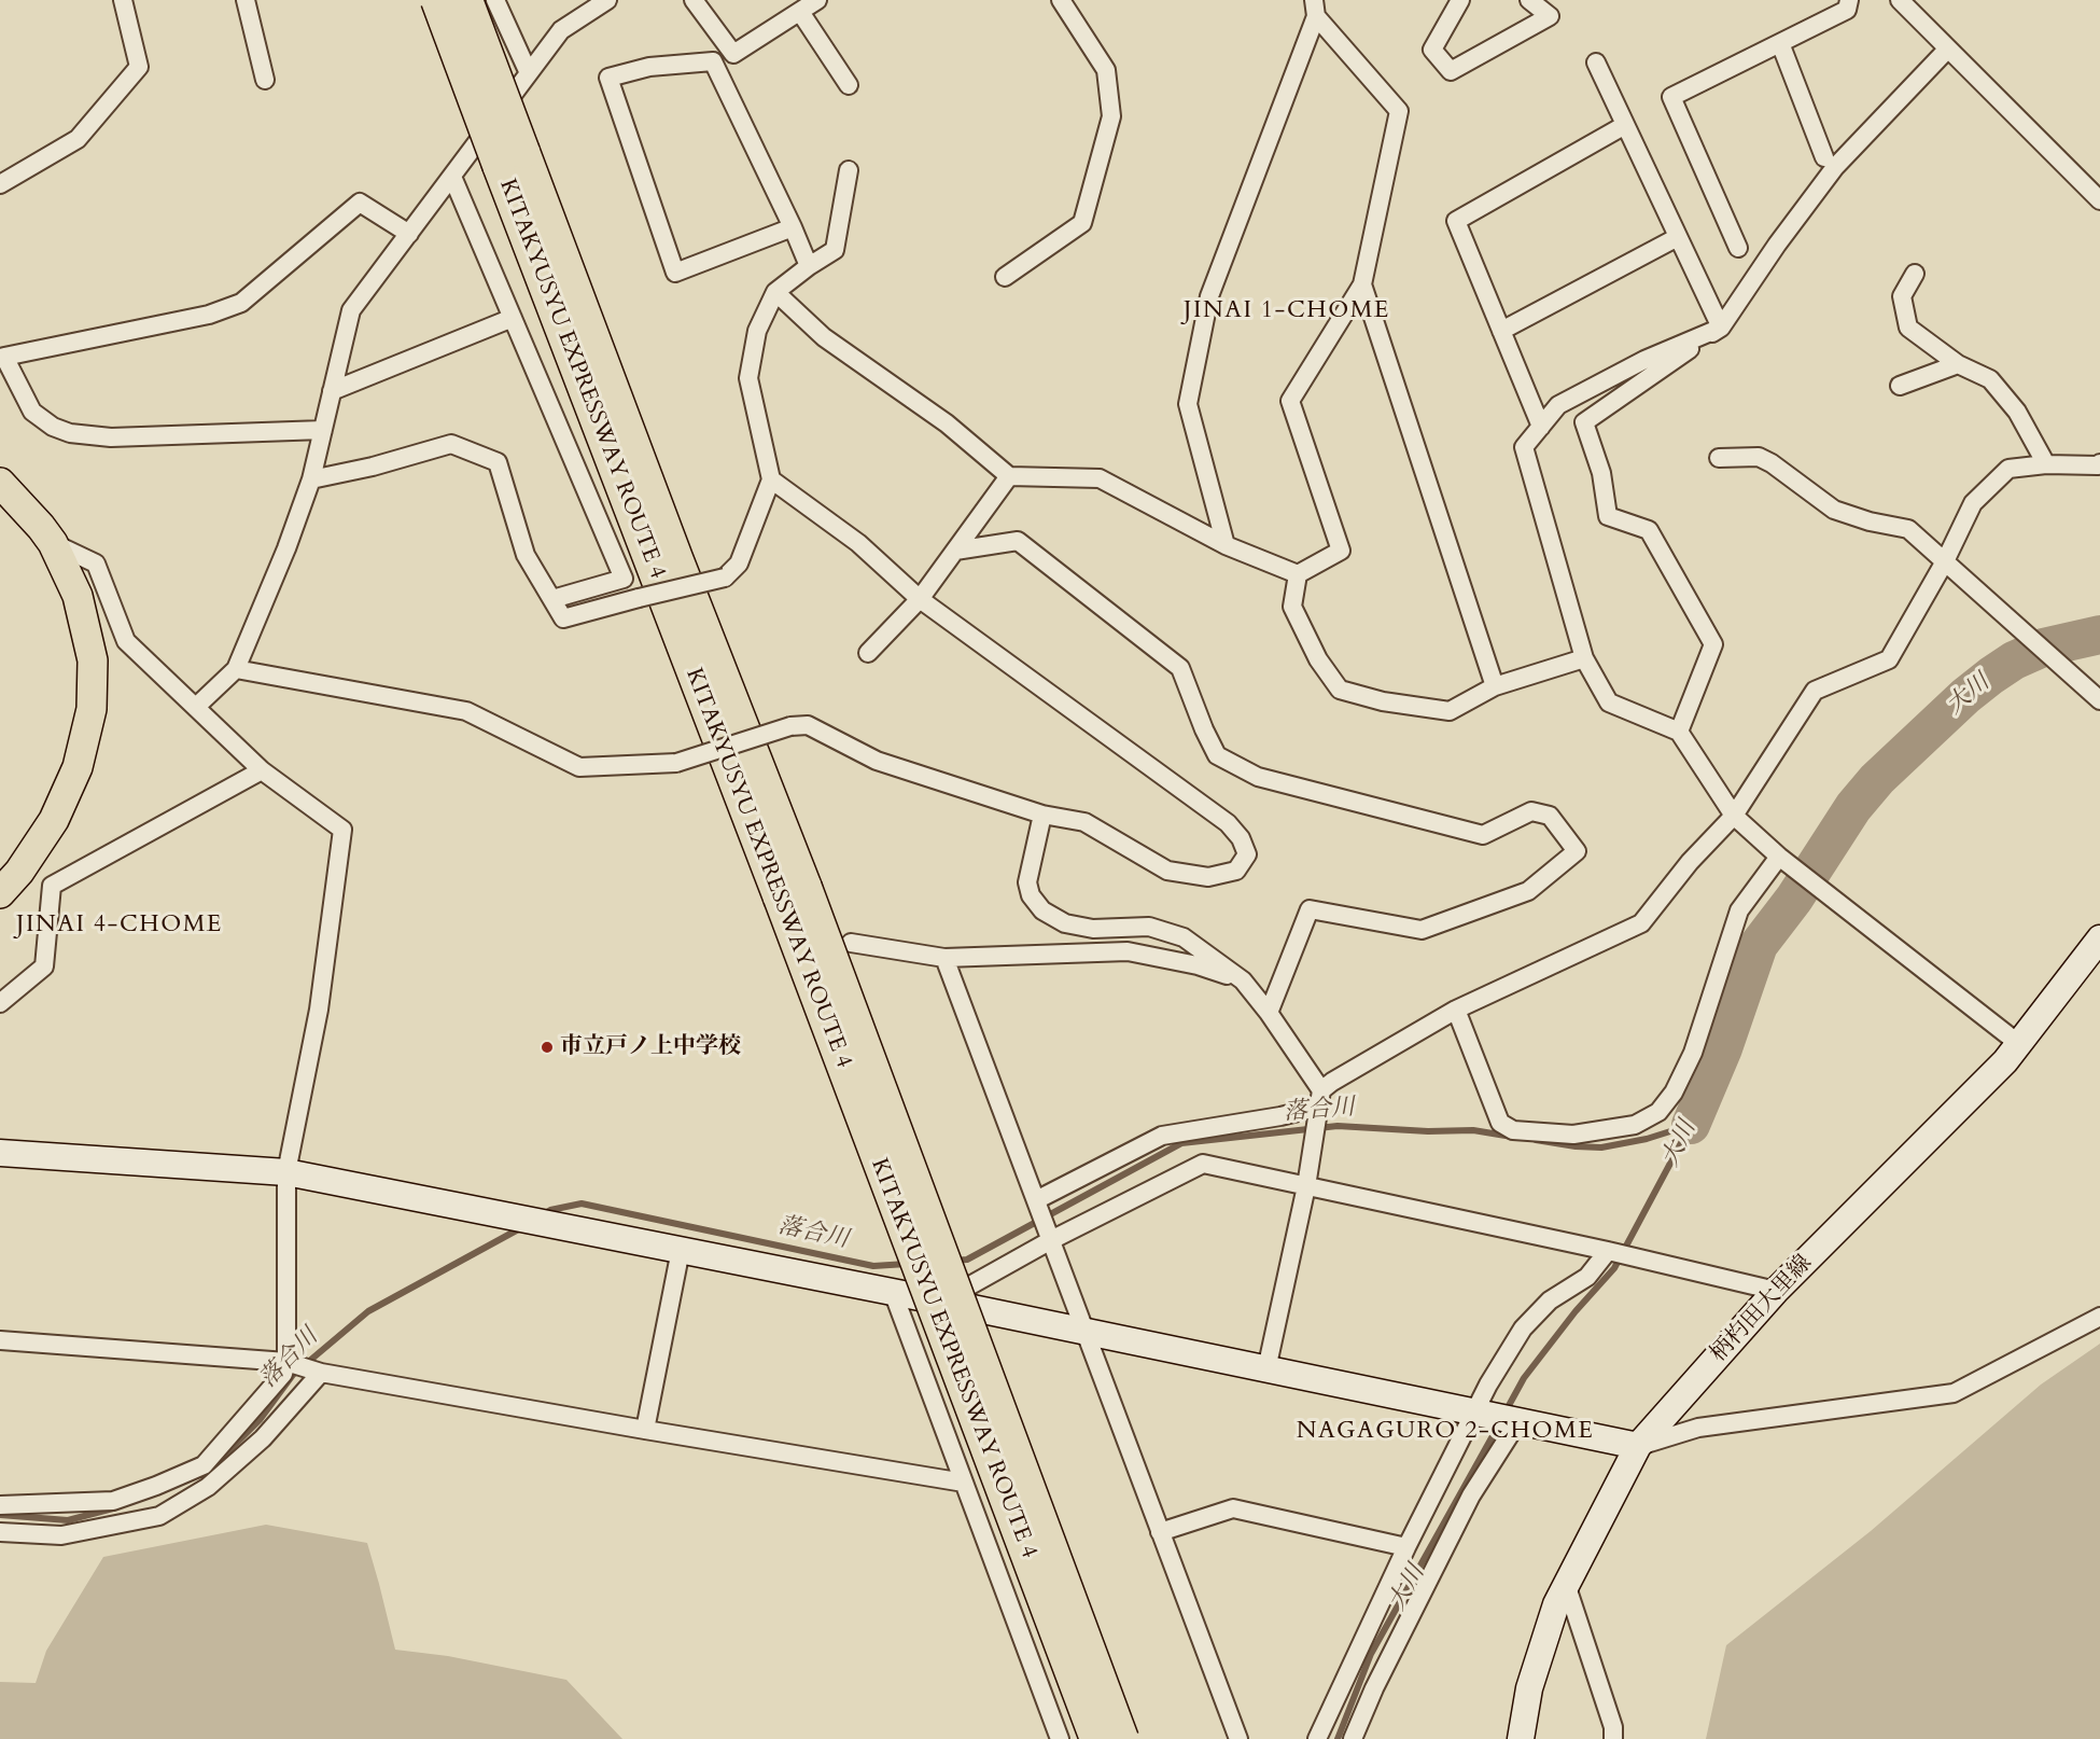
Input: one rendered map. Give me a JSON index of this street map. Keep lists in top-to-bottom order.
{
  "streets": {
    "highway": ["KITAKYUSYU EXPRESSWAY ROUTE 4"],
    "street": ["柄杓田大里線"]
  },
  "districts": ["JINAI 1-CHOME", "JINAI 4-CHOME", "NAGAGURO 2-CHOME"],
  "water": ["大川", "落合川"],
  "places": ["市立戸ノ上中学校"]
}
